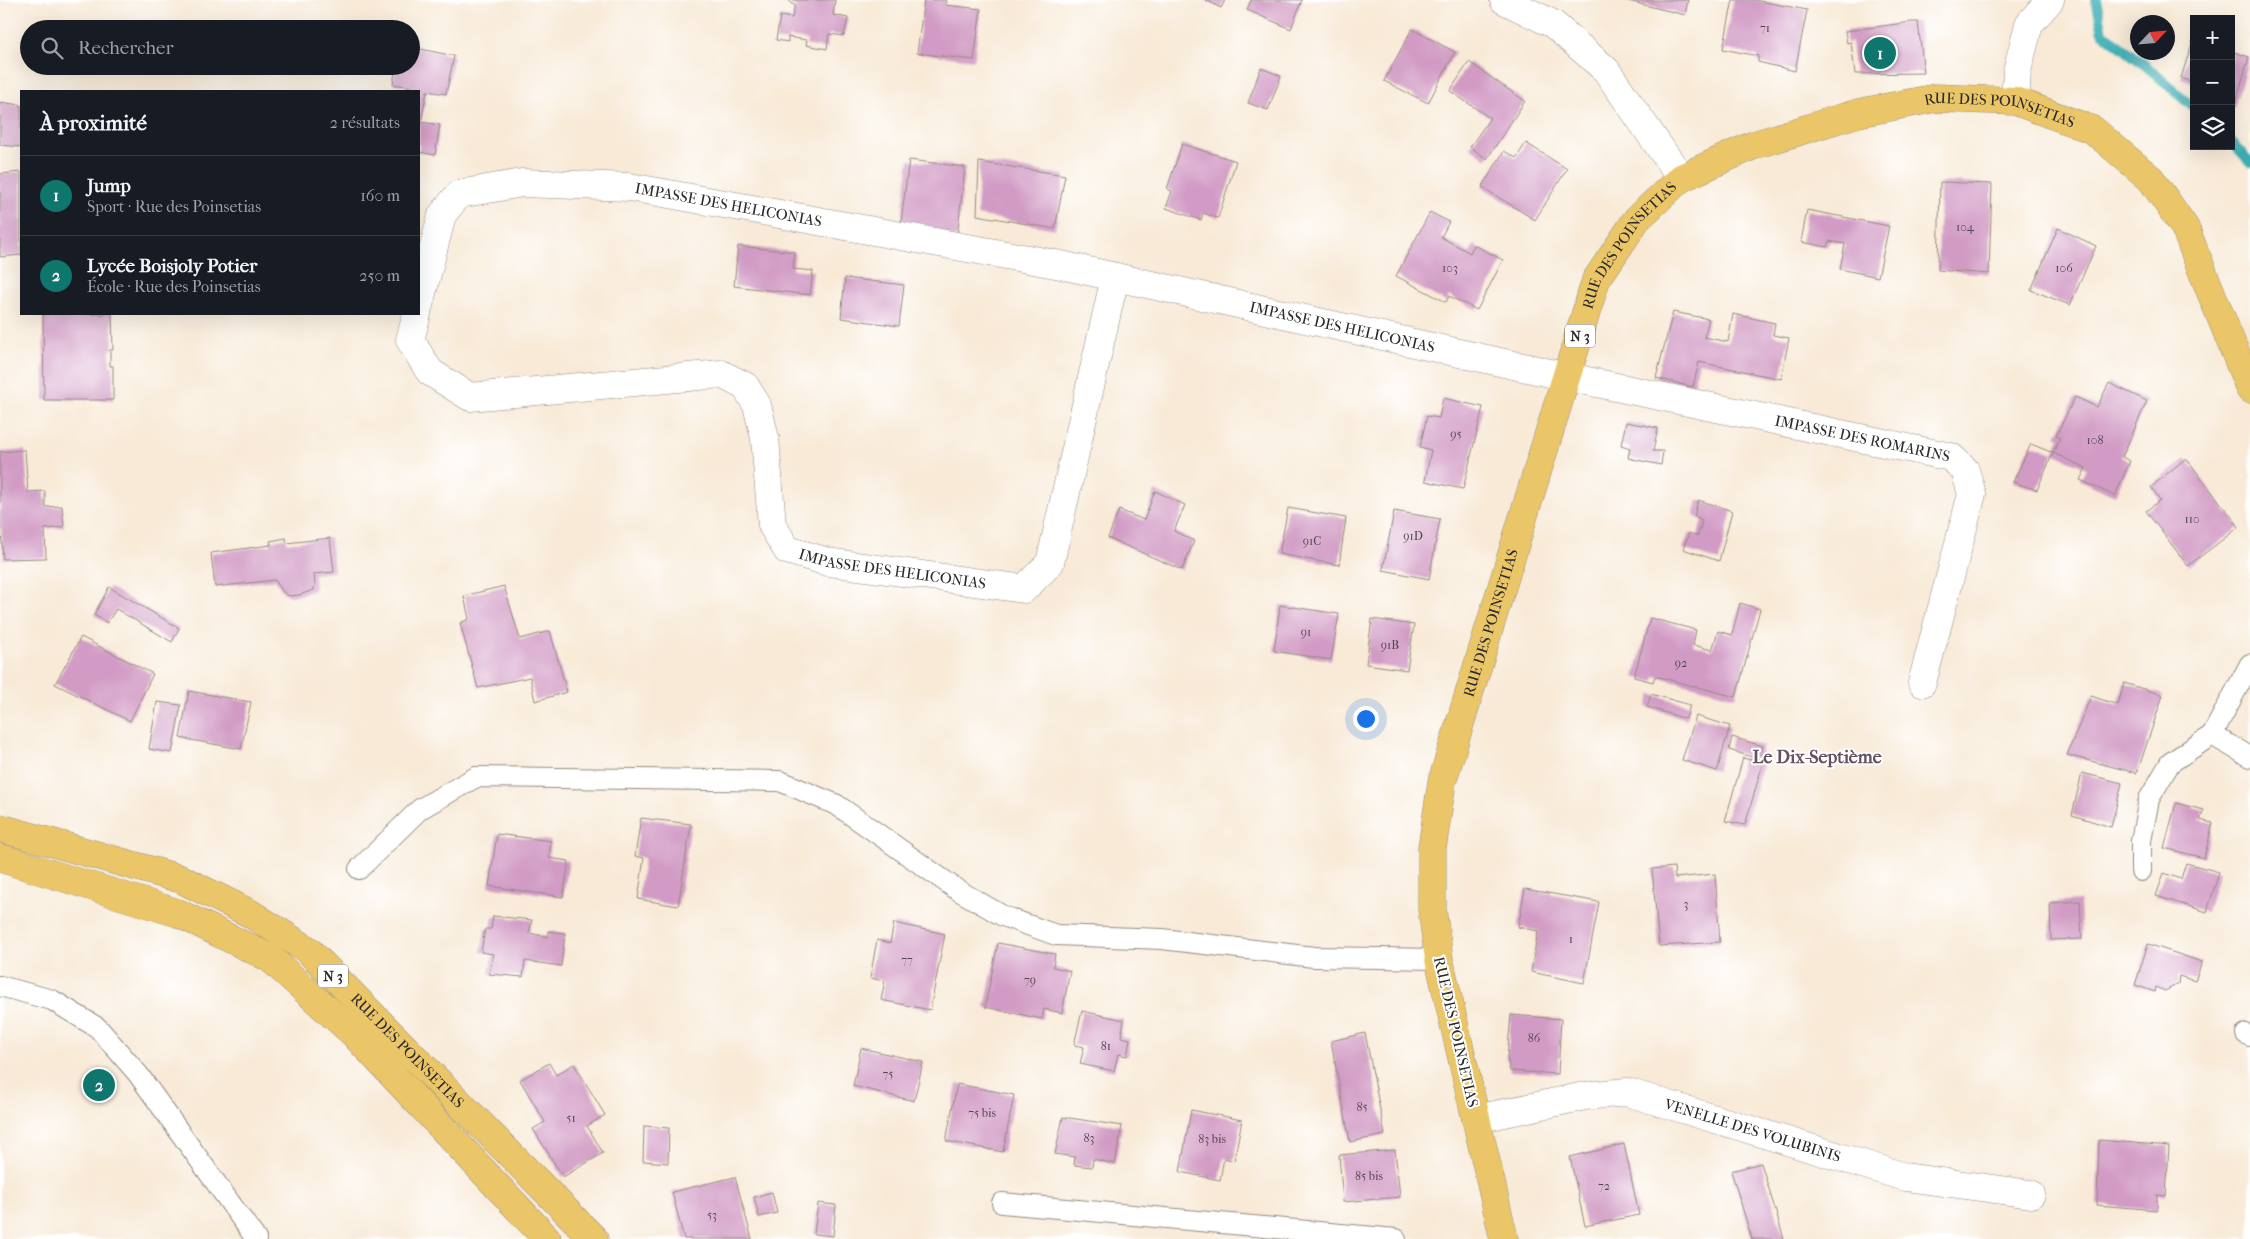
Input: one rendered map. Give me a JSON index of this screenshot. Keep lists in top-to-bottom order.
{
  "streets": {
    "main road": ["RUE DES POINSETIAS", "N 3"],
    "street": ["IMPASSE DES HELICONIAS", "IMPASSE DES ROMARINS", "VENELLE DES VOLUBINIS"]
  },
  "crossings": [
    ["RUE DES POINSETIAS", "IMPASSE DES HELICONIAS"],
    ["RUE DES POINSETIAS", "IMPASSE DES ROMARINS"],
    ["RUE DES POINSETIAS", "VENELLE DES VOLUBINIS"],
    ["IMPASSE DES HELICONIAS", "IMPASSE DES ROMARINS"]
  ],
  "districts": ["Le Dix-Septième"],
  "house_numbers": [
    "71",
    "104",
    "103",
    "106",
    "95",
    "108",
    "110",
    "91D",
    "91C",
    "91",
    "91B",
    "92",
    "3",
    "1",
    "77",
    "79",
    "86",
    "81",
    "75",
    "85",
    "75 bis",
    "51",
    "83",
    "83 bis",
    "85 bis",
    "72",
    "53"
  ],
  "north": "top right",
  "page": {
    "map_buttons": ["+", "−"],
    "search": "Rechercher",
    "pins": ["1", "2"],
    "heading": ["À proximité", "2 résultats"],
    "list": [
      {
        "mark": "1",
        "name": "Jump",
        "note": "Sport · Rue des Poinsetias",
        "value": "160 m"
      },
      {
        "mark": "2",
        "name": "Lycée Boisjoly Potier",
        "note": "École · Rue des Poinsetias",
        "value": "250 m"
      }
    ]
  }
}
